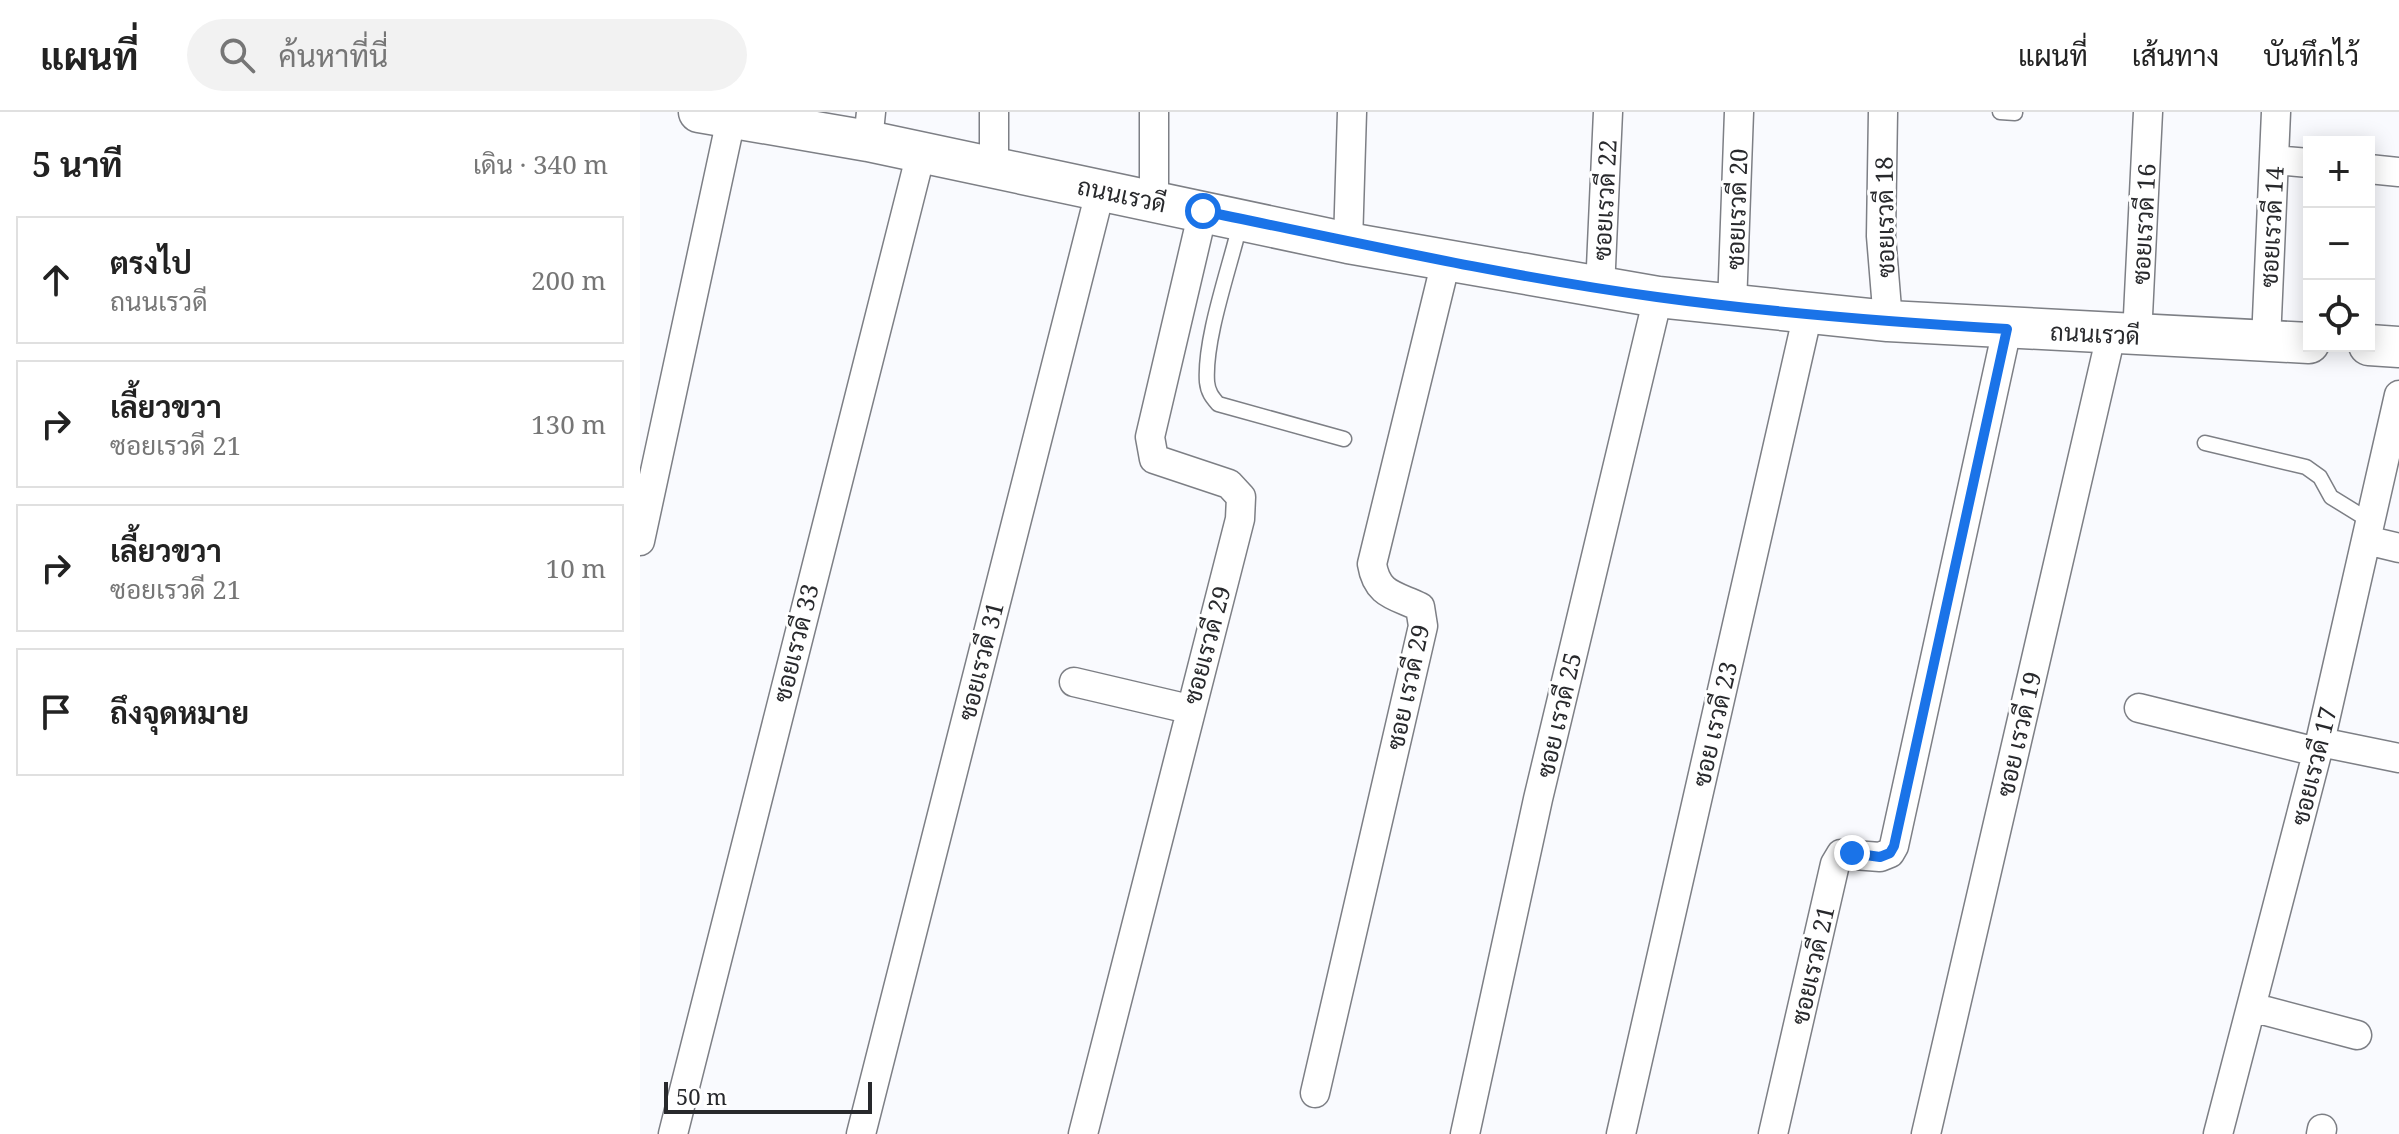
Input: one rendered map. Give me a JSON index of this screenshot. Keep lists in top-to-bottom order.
{
  "streets": {
    "street": [
      "ถนนเรวดี",
      "ซอยเรวดี 22",
      "ซอยเรวดี 20",
      "ซอยเรวดี 18",
      "ซอยเรวดี 16",
      "ซอยเรวดี 14",
      "ซอยเรวดี 33",
      "ซอยเรวดี 29",
      "ซอยเรวดี 31",
      "ซอย เรวดี 29",
      "ซอย เรวดี 25",
      "ซอย เรวดี 23",
      "ซอย เรวดี 19",
      "ซอยเรวดี 17",
      "ซอยเรวดี 21"
    ]
  },
  "crossings": [
    ["ถนนเรวดี", "ซอยเรวดี 22"],
    ["ถนนเรวดี", "ซอยเรวดี 20"],
    ["ถนนเรวดี", "ซอยเรวดี 18"],
    ["ถนนเรวดี", "ซอยเรวดี 16"],
    ["ถนนเรวดี", "ซอยเรวดี 14"],
    ["ถนนเรวดี", "ซอยเรวดี 33"],
    ["ถนนเรวดี", "ซอยเรวดี 29"],
    ["ถนนเรวดี", "ซอยเรวดี 31"],
    ["ถนนเรวดี", "ซอย เรวดี 29"],
    ["ถนนเรวดี", "ซอย เรวดี 25"],
    ["ถนนเรวดี", "ซอย เรวดี 23"],
    ["ถนนเรวดี", "ซอย เรวดี 19"],
    ["ถนนเรวดี", "ซอยเรวดี 21"],
    ["ซอยเรวดี 16", "ซอย เรวดี 19"]
  ],
  "scale_bar": "50 m",
  "page": {
    "header": "แผนที่",
    "search": "ค้นหาที่นี่",
    "nav": ["แผนที่", "เส้นทาง", "บันทึกไว้"],
    "heading": ["5 นาที", "เดิน · 340 m"],
    "map_buttons": ["+", "−"],
    "list": [
      ["ตรงไป", "ถนนเรวดี", "200 m"],
      ["เลี้ยวขวา", "ซอยเรวดี 21", "130 m"],
      ["เลี้ยวขวา", "ซอยเรวดี 21", "10 m"],
      "ถึงจุดหมาย"
    ],
    "scale": "50 m"
  }
}
